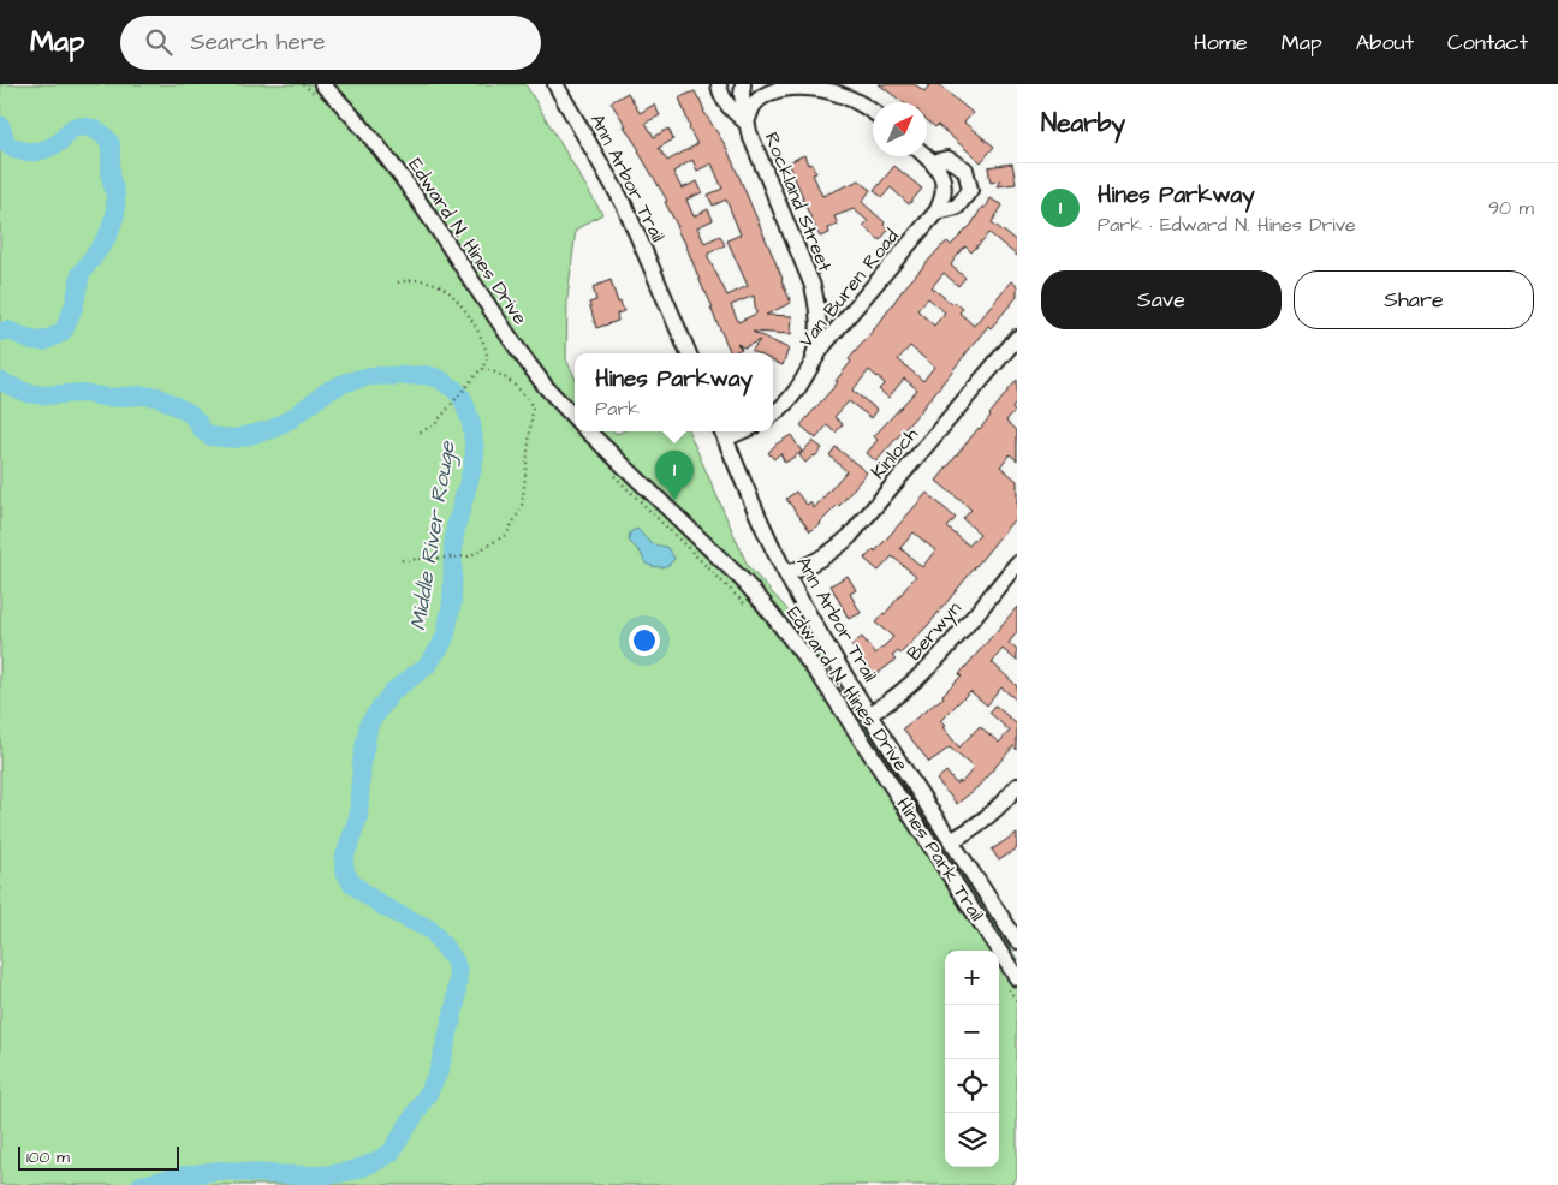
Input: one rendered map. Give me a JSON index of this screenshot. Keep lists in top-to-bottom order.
{
  "streets": {
    "street": [
      "Ann Arbor Trail",
      "Rockland Street",
      "Edward N. Hines Drive",
      "Van Buren Road",
      "Kinloch",
      "Berwyn"
    ]
  },
  "crossings": [
    ["Ann Arbor Trail", "Kinloch"],
    ["Ann Arbor Trail", "Berwyn"],
    ["Rockland Street", "Van Buren Road"]
  ],
  "water": ["Middle River Rouge"],
  "scale_bar": "100 m",
  "north": "top right",
  "page": {
    "header": "Map",
    "search": "Search here",
    "nav": [
      "Home",
      "Map",
      "About",
      "Contact"
    ],
    "heading": "Nearby",
    "list": [
      {
        "mark": "1",
        "name": "Hines Parkway",
        "note": "Park · Edward N. Hines Drive",
        "value": "90 m"
      }
    ],
    "buttons": ["Save", "Share"],
    "popup": ["Hines Parkway", "Park"],
    "pins": "1",
    "map_buttons": ["+", "−"],
    "scale": "100 m"
  }
}
